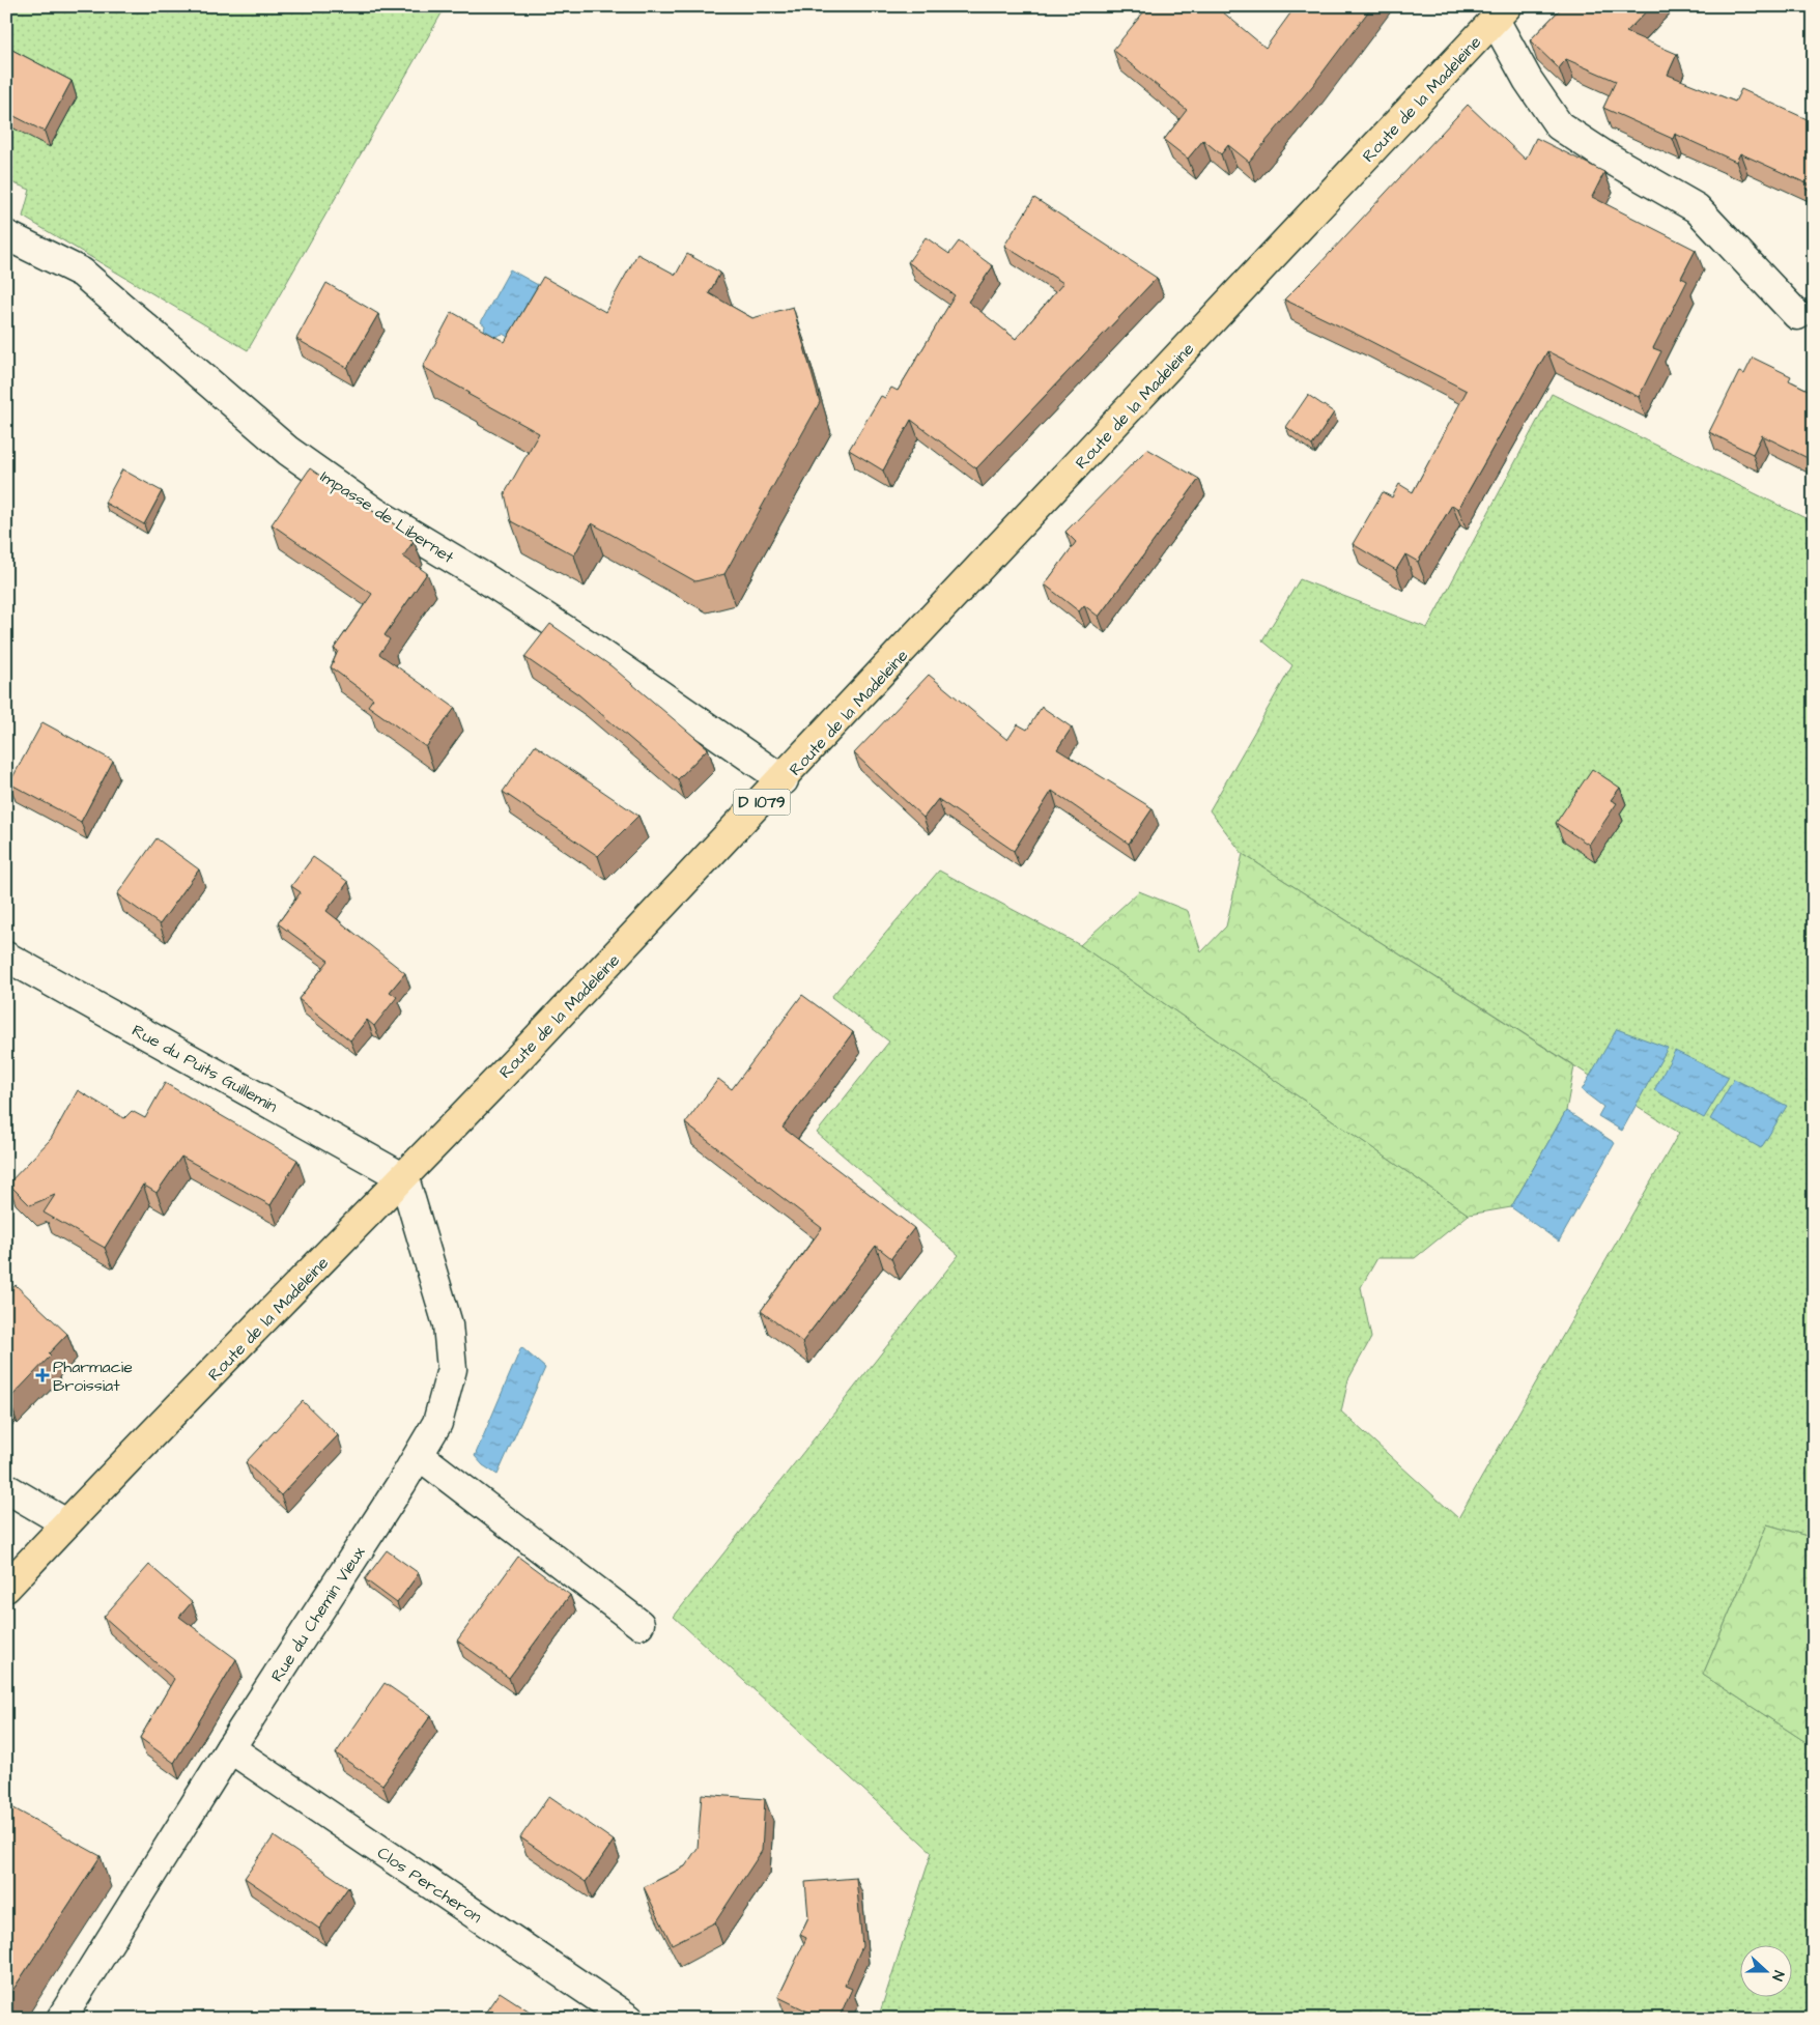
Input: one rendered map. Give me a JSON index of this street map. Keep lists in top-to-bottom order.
{
  "streets": {
    "main road": ["Route de la Madeleine", "D 1079"],
    "street": [
      "Impasse de Libernet",
      "Rue du Puits Guillemin",
      "Rue du Chemin Vieux",
      "Clos Percheron"
    ]
  },
  "crossings": [
    ["Route de la Madeleine", "Impasse de Libernet"],
    ["Route de la Madeleine", "Rue du Puits Guillemin"],
    ["Route de la Madeleine", "Rue du Chemin Vieux"],
    ["Rue du Puits Guillemin", "Rue du Chemin Vieux"],
    ["Rue du Chemin Vieux", "Clos Percheron"]
  ],
  "places": {
    "health": ["Pharmacie Broissiat"]
  },
  "north": "right"
}
